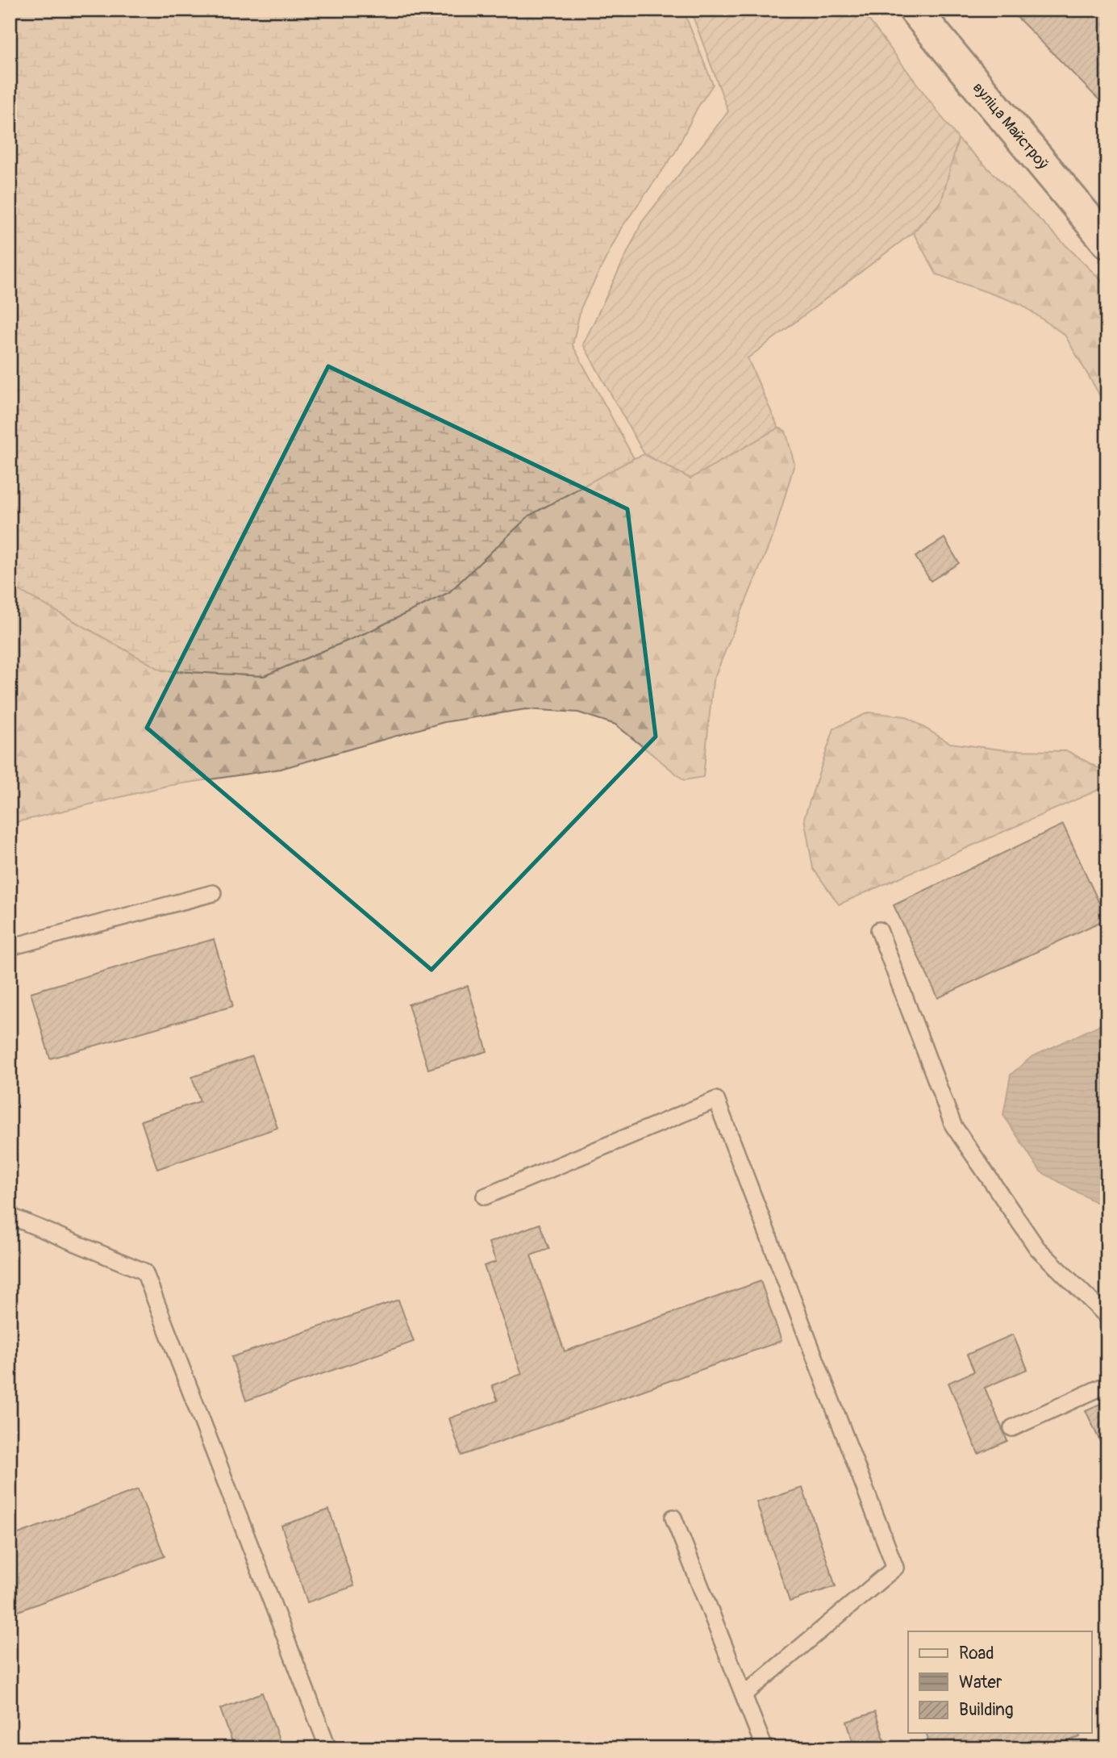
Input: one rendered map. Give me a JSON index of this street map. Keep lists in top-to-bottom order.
{
  "streets": {
    "street": ["вуліца Майстроў"]
  },
  "legend": ["Road", "Water", "Building"]
}
